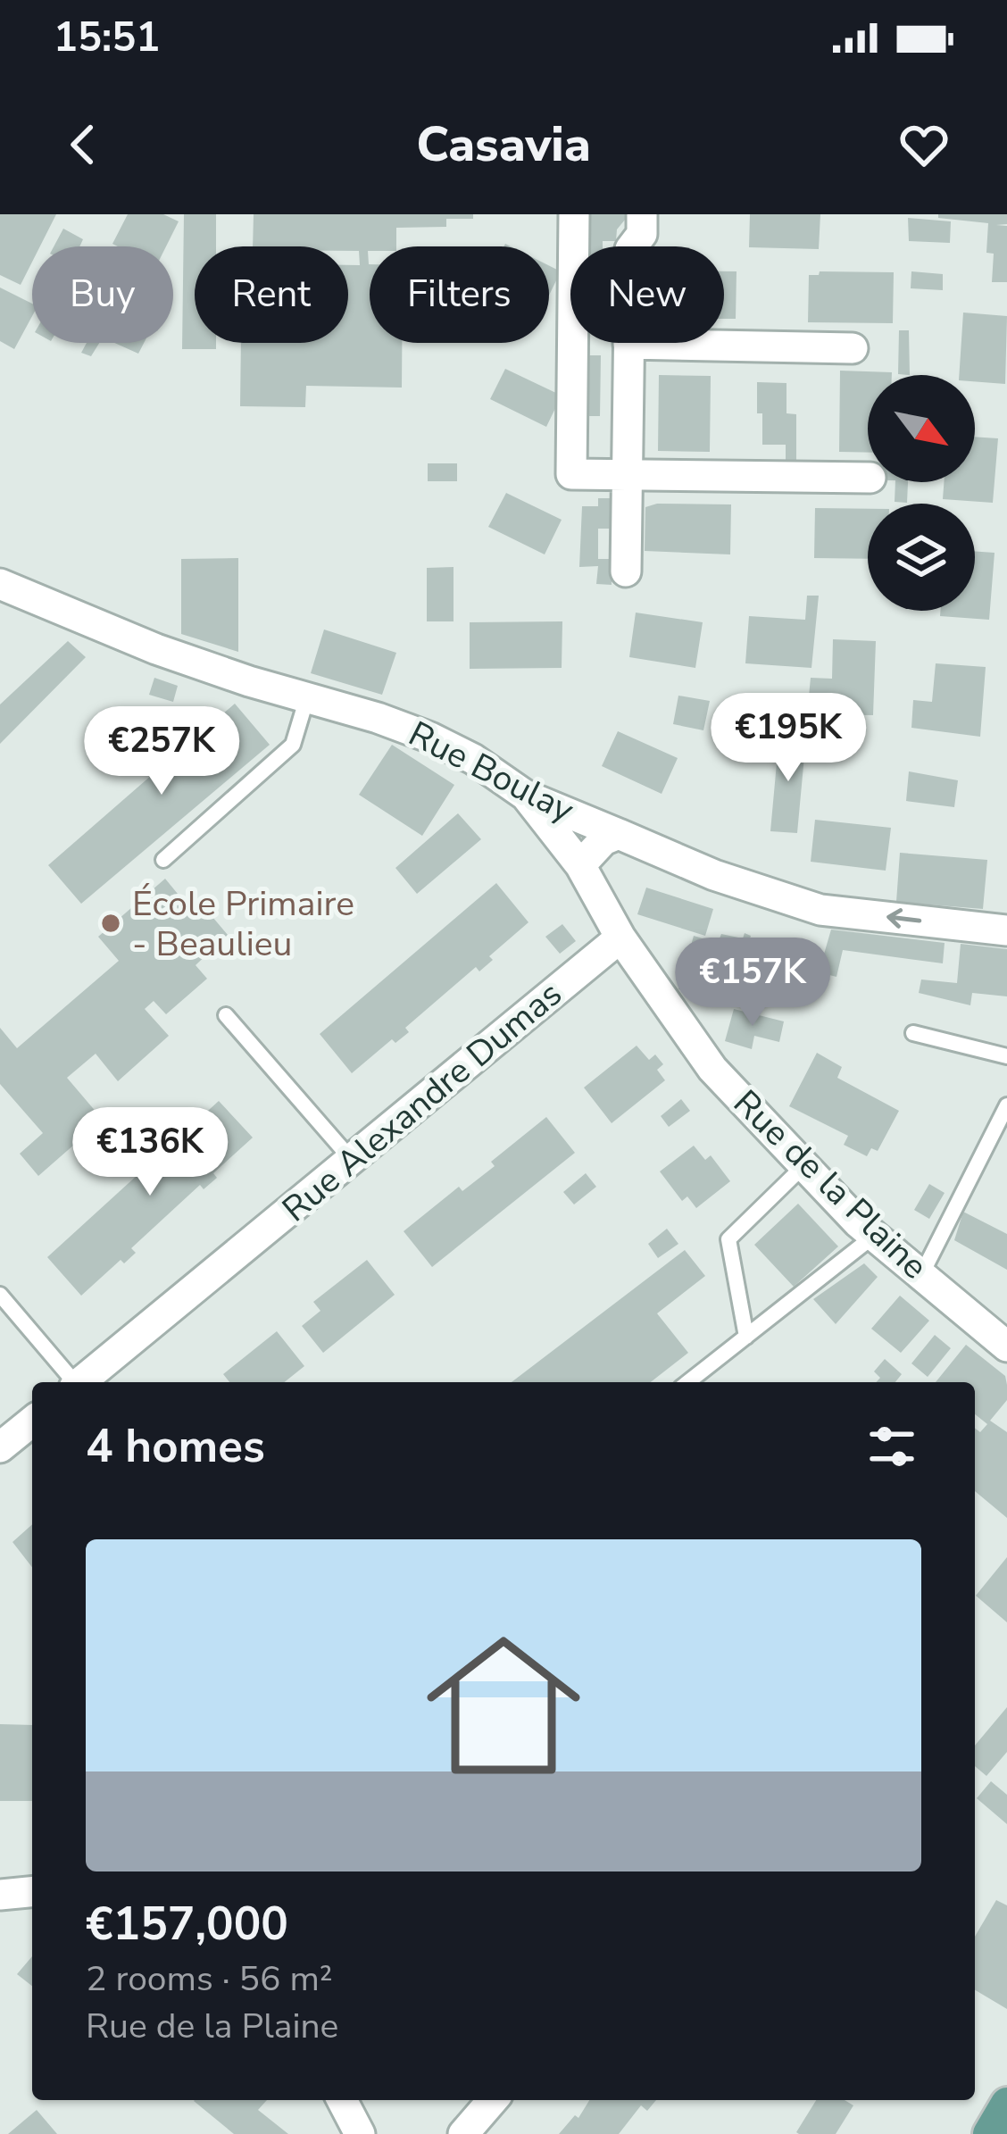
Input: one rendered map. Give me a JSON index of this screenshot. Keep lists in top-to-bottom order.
{
  "streets": {
    "street": ["Rue Boulay", "Rue Alexandre Dumas", "Rue de la Plaine"]
  },
  "crossings": [
    ["Rue Boulay", "Rue de la Plaine"],
    ["Rue Alexandre Dumas", "Rue de la Plaine"]
  ],
  "one_way": ["Rue Boulay"],
  "places": ["École Primaire - Beaulieu"],
  "north": "bottom right",
  "page": {
    "status": "15:51",
    "header": "Casavia",
    "chip": [
      "Buy",
      "Rent",
      "Filters",
      "New"
    ],
    "price": [
      "€195K",
      "€257K",
      "€157K",
      "€136K"
    ],
    "heading": "4 homes",
    "list": [
      {
        "name": "€157,000",
        "note": "2 rooms · 56 m² · Rue de la Plaine"
      }
    ]
  }
}
